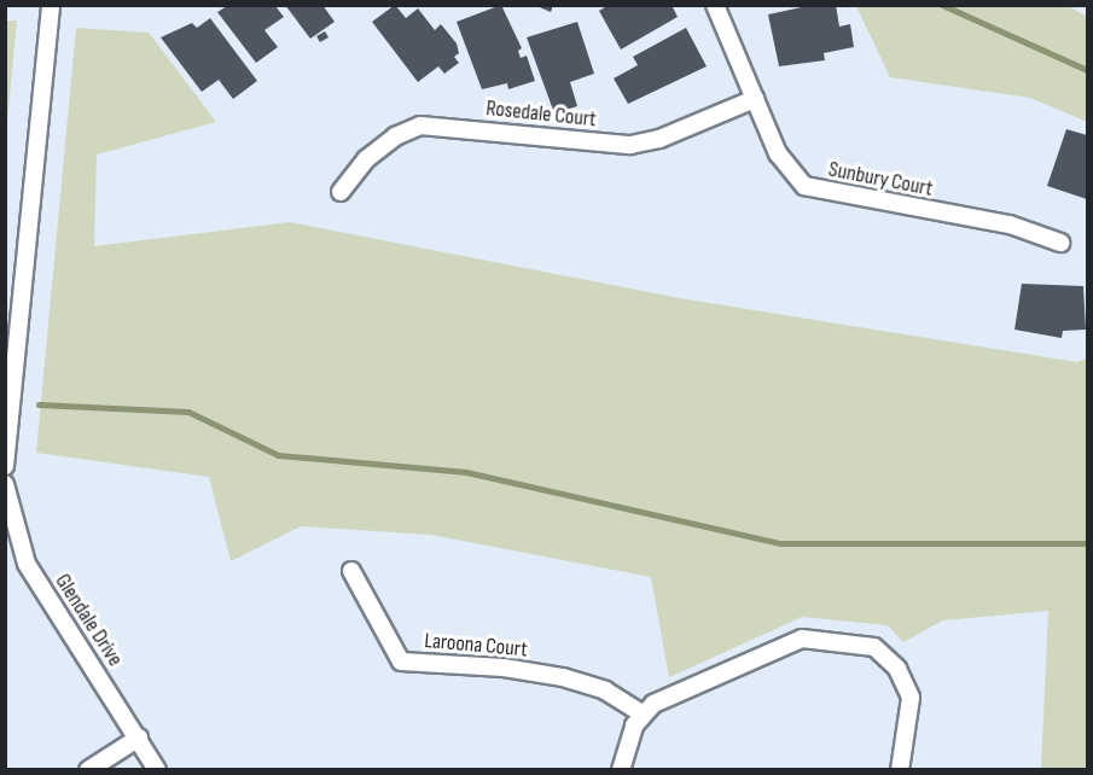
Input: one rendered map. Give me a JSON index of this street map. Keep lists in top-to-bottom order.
{
  "streets": {
    "street": [
      "Rosedale Court",
      "Sunbury Court",
      "Glendale Drive",
      "Laroona Court"
    ]
  },
  "crossings": [
    ["Rosedale Court", "Sunbury Court"]
  ]
}
